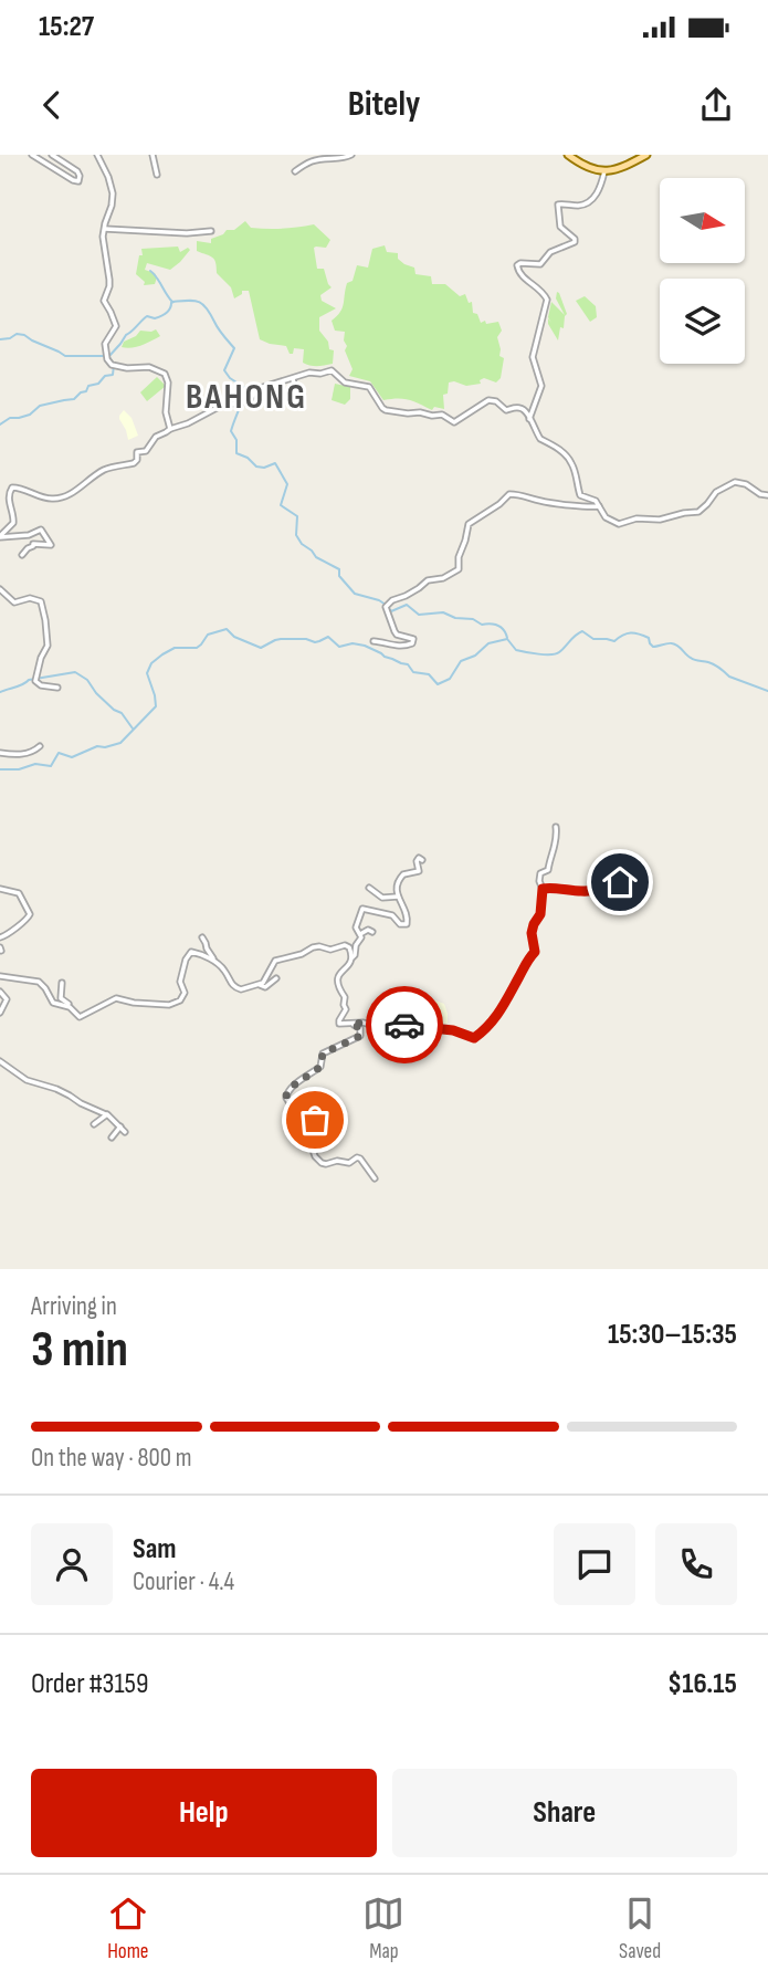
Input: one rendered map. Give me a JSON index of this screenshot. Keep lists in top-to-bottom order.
{
  "districts": ["BAHONG"],
  "north": "right",
  "page": {
    "status": "15:27",
    "header": "Bitely",
    "heading": ["3 min", "Arriving in", "15:30–15:35"],
    "panel": [
      "Sam",
      "Courier · 4.4",
      "Order #3159",
      "$16.15"
    ],
    "bar": "On the way · 800 m",
    "buttons": ["Help", "Share"],
    "tabs": ["Home", "Map", "Saved"]
  }
}
